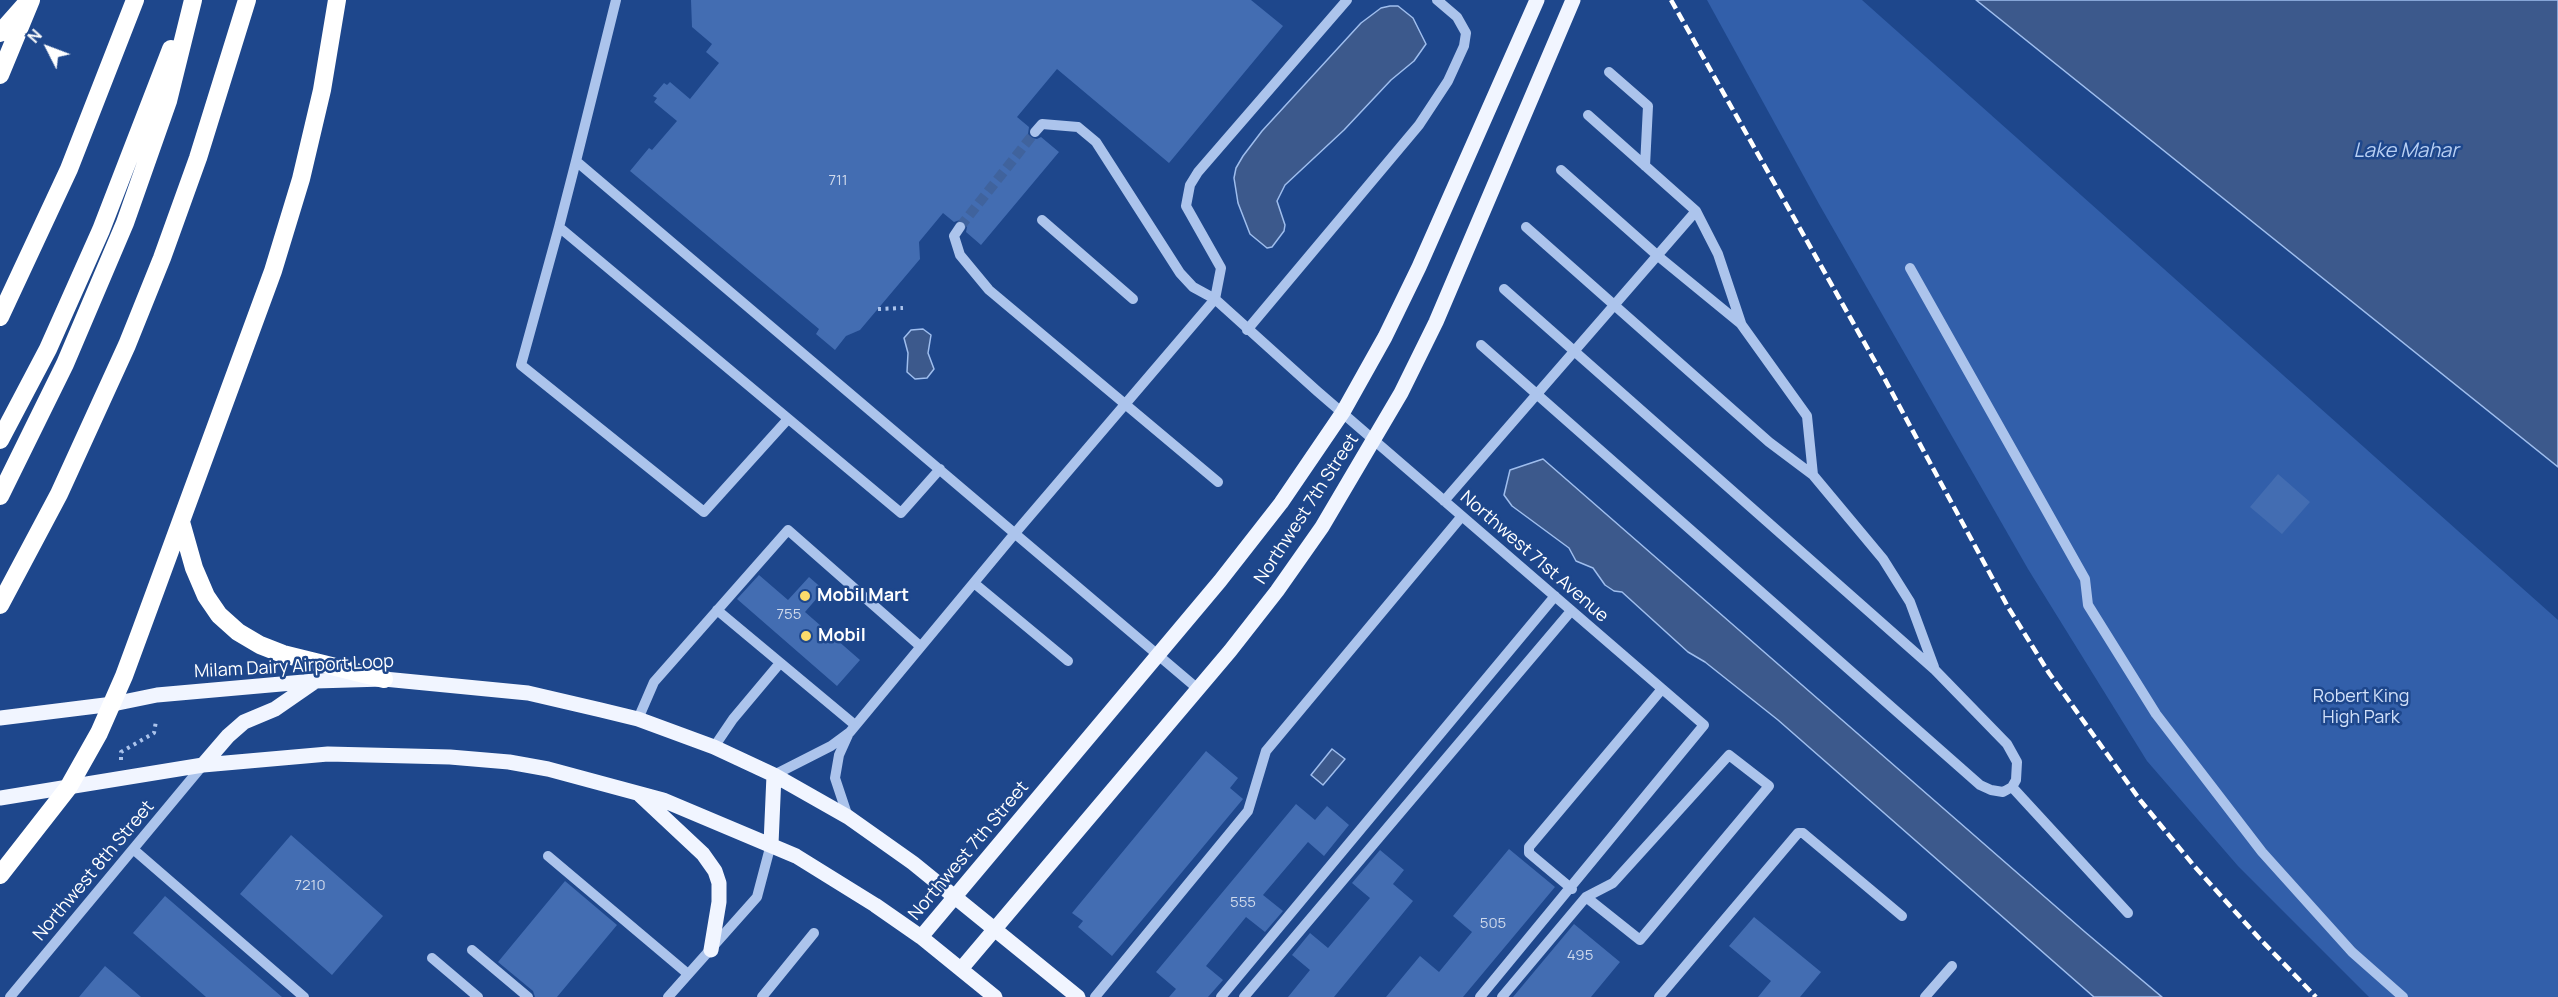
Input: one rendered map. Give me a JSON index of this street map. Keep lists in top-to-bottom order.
{
  "streets": {
    "main road": ["Northwest 7th Street", "Milam Dairy Airport Loop"],
    "street": ["Northwest 71st Avenue", "Northwest 8th Street"]
  },
  "crossings": [
    ["Northwest 7th Street", "Northwest 71st Avenue"],
    ["Northwest 7th Street", "Milam Dairy Airport Loop"]
  ],
  "water": ["Lake Mahar"],
  "parks": ["Robert King High Park"],
  "places": ["Mobil Mart", "Mobil"],
  "house_numbers": [
    "711",
    "755",
    "7210",
    "555",
    "505",
    "495"
  ],
  "north": "top left"
}
